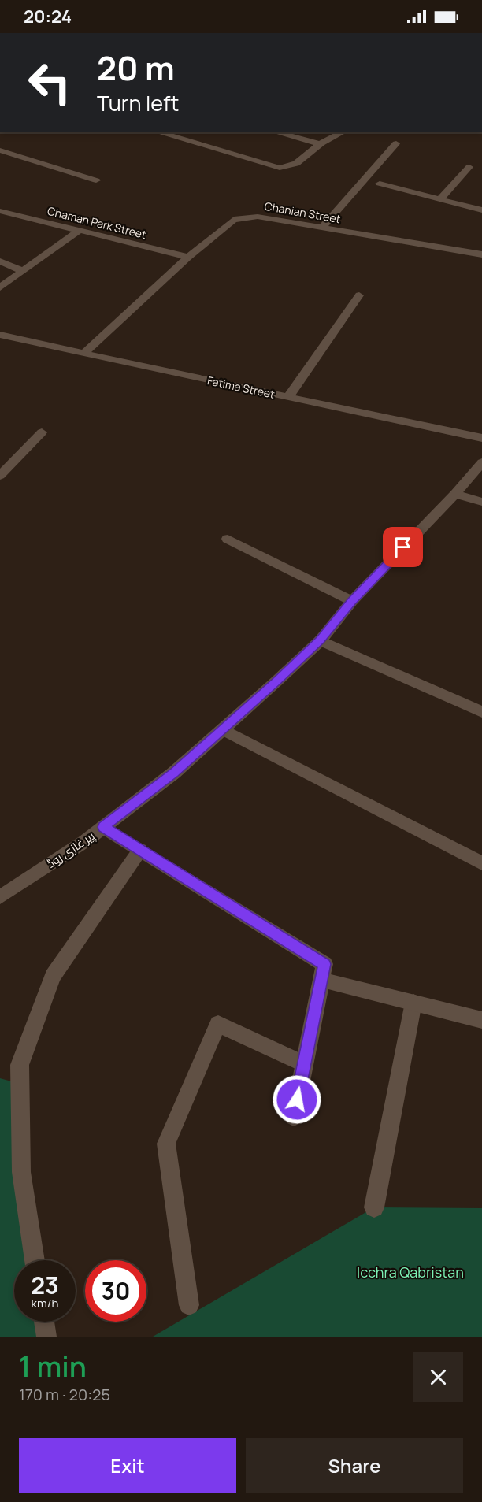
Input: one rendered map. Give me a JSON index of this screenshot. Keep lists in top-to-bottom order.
{
  "streets": {
    "street": [
      "Chanian Street",
      "Chaman Park Street",
      "Fatima Street",
      "پیر غازی روڈ"
    ]
  },
  "crossings": [
    ["Chanian Street", "Chaman Park Street"],
    ["Chanian Street", "Fatima Street"]
  ],
  "parks": ["Icchra Qabristan"],
  "page": {
    "status": "20:24",
    "turn": ["20 m", "Turn left"],
    "speed": "23 km/h",
    "limit": "30",
    "heading": ["1 min", "170 m · 20:25"],
    "buttons": ["Exit", "Share"]
  }
}
